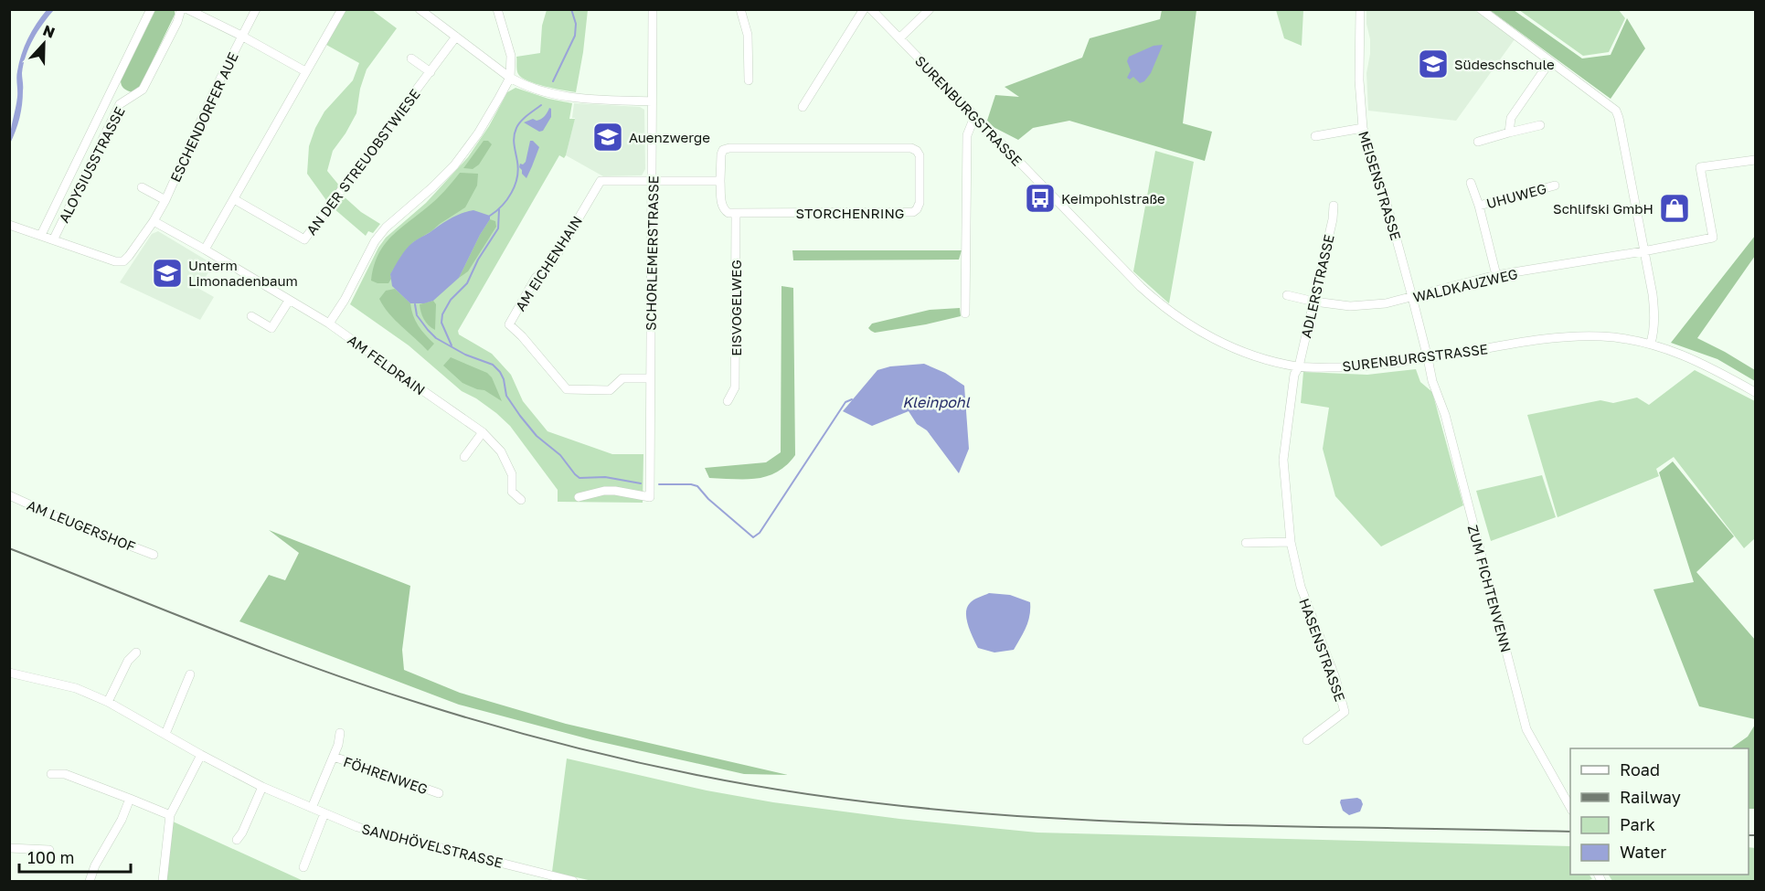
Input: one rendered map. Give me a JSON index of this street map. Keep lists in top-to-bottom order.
{
  "streets": {
    "street": [
      "SURENBURGSTRASSE",
      "ESCHENDORFER AUE",
      "AN DER STREUOBSTWIESE",
      "ALOYSIUSSTRASSE",
      "MEISENSTRASSE",
      "UHUWEG",
      "STORCHENRING",
      "SCHORLEMERSTRASSE",
      "AM EICHENHAIN",
      "WALDKAUZWEG",
      "ADLERSTRASSE",
      "EISVOGELWEG",
      "AM FELDRAIN",
      "AM LEUGERSHOF",
      "ZUM FICHTENVENN",
      "HASENSTRASSE",
      "FÖHRENWEG",
      "SANDHÖVELSTRASSE"
    ]
  },
  "crossings": [
    ["SURENBURGSTRASSE", "MEISENSTRASSE"],
    ["SURENBURGSTRASSE", "ADLERSTRASSE"],
    ["SURENBURGSTRASSE", "ZUM FICHTENVENN"],
    ["SURENBURGSTRASSE", "HASENSTRASSE"],
    ["ESCHENDORFER AUE", "ALOYSIUSSTRASSE"],
    ["ESCHENDORFER AUE", "AM FELDRAIN"],
    ["MEISENSTRASSE", "WALDKAUZWEG"],
    ["MEISENSTRASSE", "ZUM FICHTENVENN"],
    ["UHUWEG", "WALDKAUZWEG"],
    ["STORCHENRING", "EISVOGELWEG"],
    ["SCHORLEMERSTRASSE", "AM EICHENHAIN"],
    ["WALDKAUZWEG", "ADLERSTRASSE"],
    ["ADLERSTRASSE", "HASENSTRASSE"],
    ["FÖHRENWEG", "SANDHÖVELSTRASSE"]
  ],
  "water": ["Kleinpohl"],
  "places": {
    "school or university": ["Südeschschule", "Auenzwerge", "Unterm Limonadenbaum"],
    "bus stop": ["Keimpohlstraße"],
    "shop": ["Schlifski GmbH"]
  },
  "legend": [
    "Road",
    "Railway",
    "Park",
    "Water"
  ],
  "scale_bar": "100 m",
  "north": "top"
}
